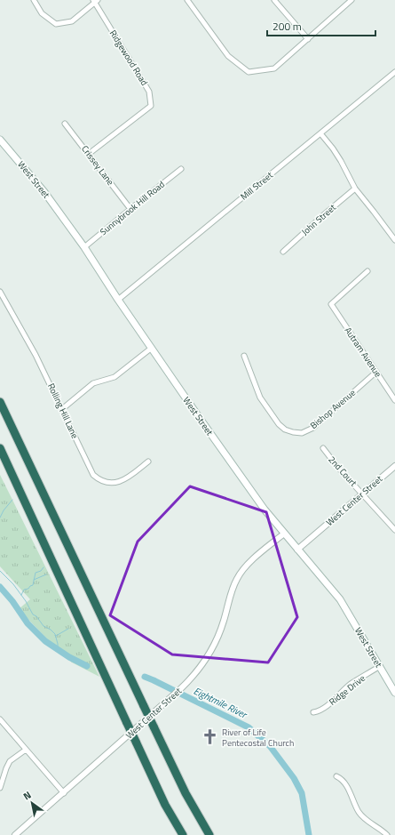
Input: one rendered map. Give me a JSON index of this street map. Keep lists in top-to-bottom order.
{
  "streets": {
    "main road": ["West Street"],
    "street": [
      "Ridgewood Road",
      "Crissey Lane",
      "Mill Street",
      "Sunnybrook Hill Road",
      "John Street",
      "Autram Avenue",
      "Bishop Avenue",
      "Rolling Hill Lane",
      "2nd Court",
      "West Center Street",
      "Ridge Drive"
    ]
  },
  "crossings": [
    ["Ridgewood Road", "Crissey Lane"],
    ["Crissey Lane", "Sunnybrook Hill Road"],
    ["West Street", "Mill Street"],
    ["West Street", "Sunnybrook Hill Road"],
    ["West Street", "West Center Street"],
    ["West Street", "Ridge Drive"],
    ["Autram Avenue", "Bishop Avenue"],
    ["2nd Court", "West Center Street"]
  ],
  "water": ["Eightmile River"],
  "places": {
    "church": ["River of Life Pentecostal Church"]
  },
  "scale_bar": "200 m",
  "north": "top left"
}
